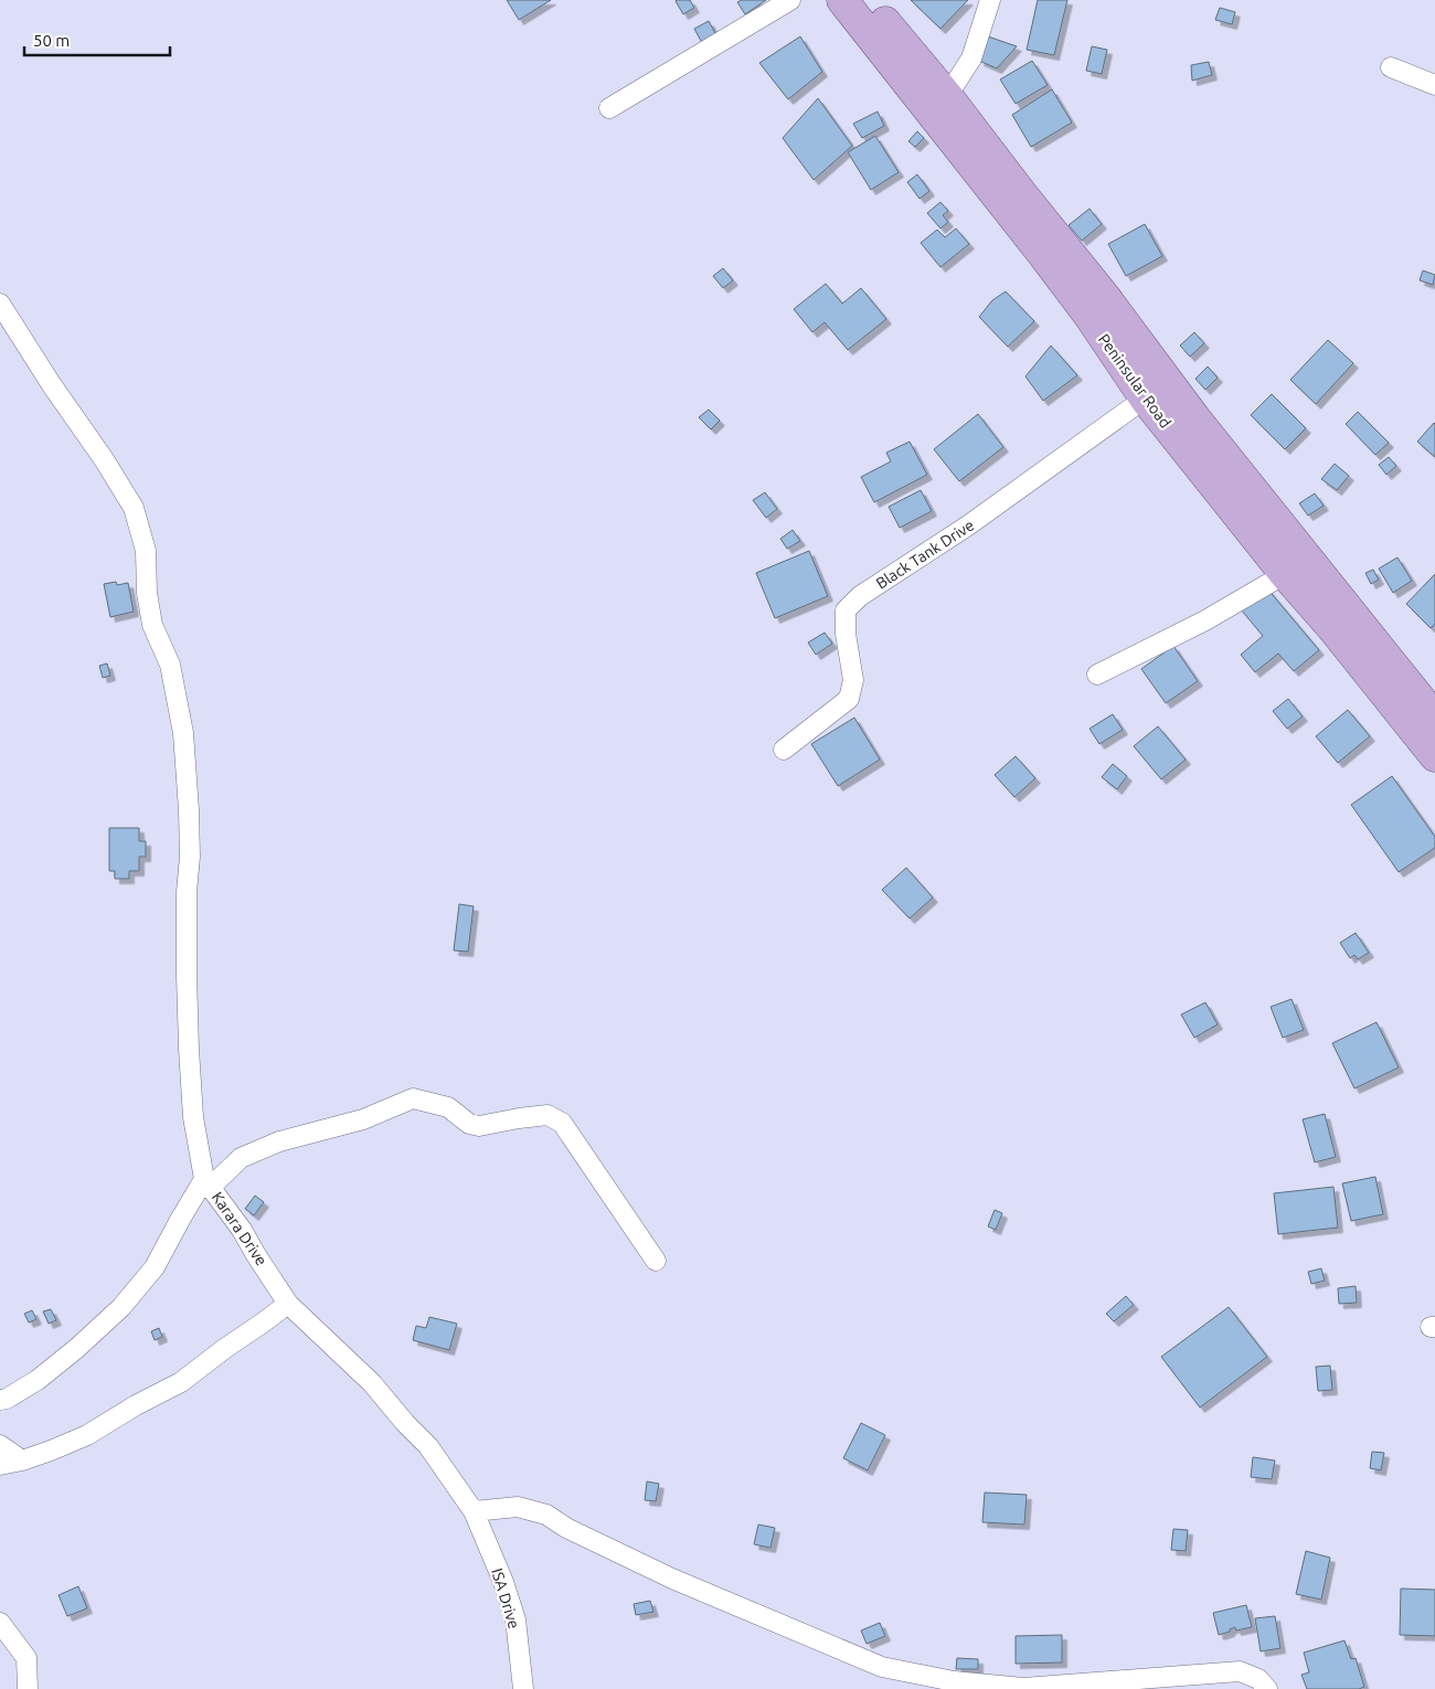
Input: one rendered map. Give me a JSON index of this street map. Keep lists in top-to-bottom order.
{
  "streets": {
    "main road": ["Peninsular Road"],
    "street": ["Black Tank Drive", "Karara Drive", "ISA Drive"]
  },
  "crossings": [
    ["Peninsular Road", "Black Tank Drive"],
    ["Karara Drive", "ISA Drive"]
  ],
  "scale_bar": "50 m"
}
